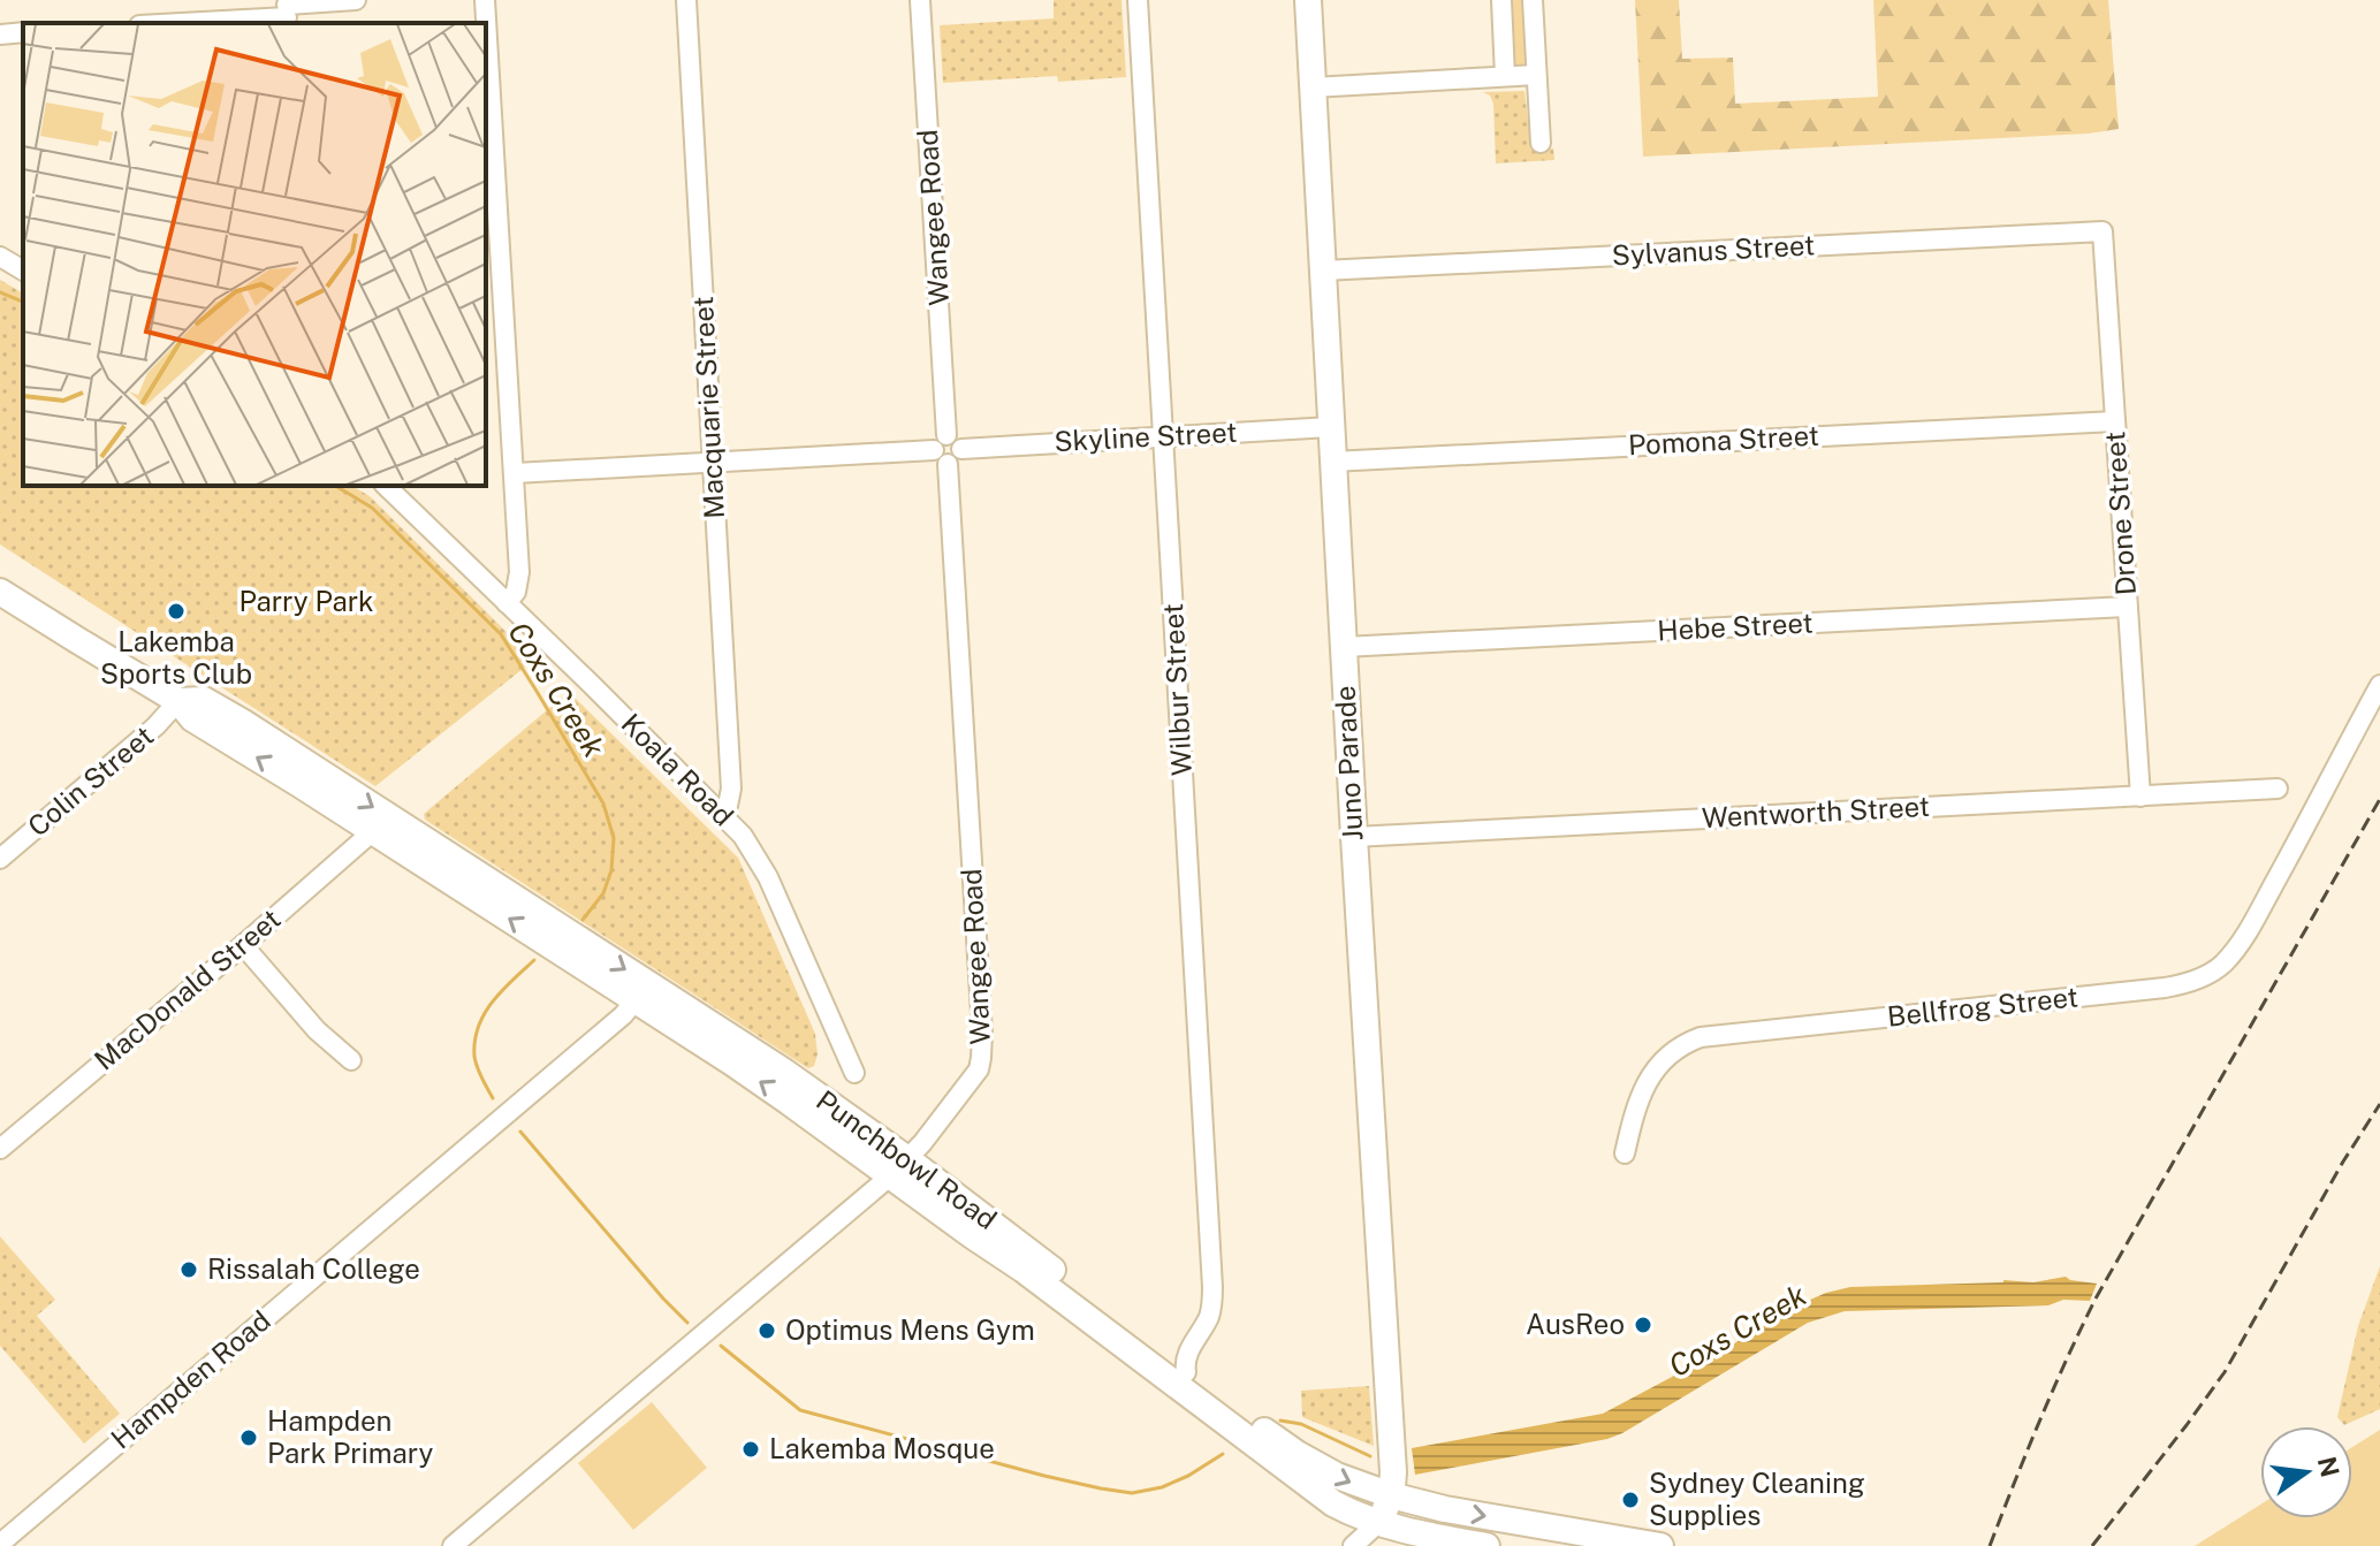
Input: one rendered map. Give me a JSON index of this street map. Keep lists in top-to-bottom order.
{
  "streets": {
    "main road": ["Juno Parade", "Punchbowl Road"],
    "street": [
      "Wangee Road",
      "Sylvanus Street",
      "Macquarie Street",
      "Skyline Street",
      "Pomona Street",
      "Drone Street",
      "Hebe Street",
      "Wilbur Street",
      "Koala Road",
      "Colin Street",
      "Wentworth Street",
      "MacDonald Street",
      "Bellfrog Street",
      "Hampden Road"
    ]
  },
  "crossings": [
    ["Wangee Road", "Skyline Street"],
    ["Wangee Road", "Punchbowl Road"],
    ["Sylvanus Street", "Drone Street"],
    ["Sylvanus Street", "Juno Parade"],
    ["Macquarie Street", "Koala Road"],
    ["Skyline Street", "Wilbur Street"],
    ["Skyline Street", "Juno Parade"],
    ["Pomona Street", "Drone Street"],
    ["Pomona Street", "Juno Parade"],
    ["Drone Street", "Hebe Street"],
    ["Drone Street", "Wentworth Street"],
    ["Hebe Street", "Juno Parade"],
    ["Wilbur Street", "Punchbowl Road"],
    ["Juno Parade", "Wentworth Street"],
    ["Juno Parade", "Punchbowl Road"],
    ["Colin Street", "Punchbowl Road"],
    ["MacDonald Street", "Punchbowl Road"],
    ["Punchbowl Road", "Hampden Road"]
  ],
  "water": ["Coxs Creek"],
  "parks": ["Parry Park"],
  "places": [
    "Lakemba Sports Club",
    "Rissalah College",
    "AusReo",
    "Optimus Mens Gym",
    "Hampden Park Primary",
    "Lakemba Mosque",
    "Sydney Cleaning Supplies"
  ],
  "north": "right"
}
